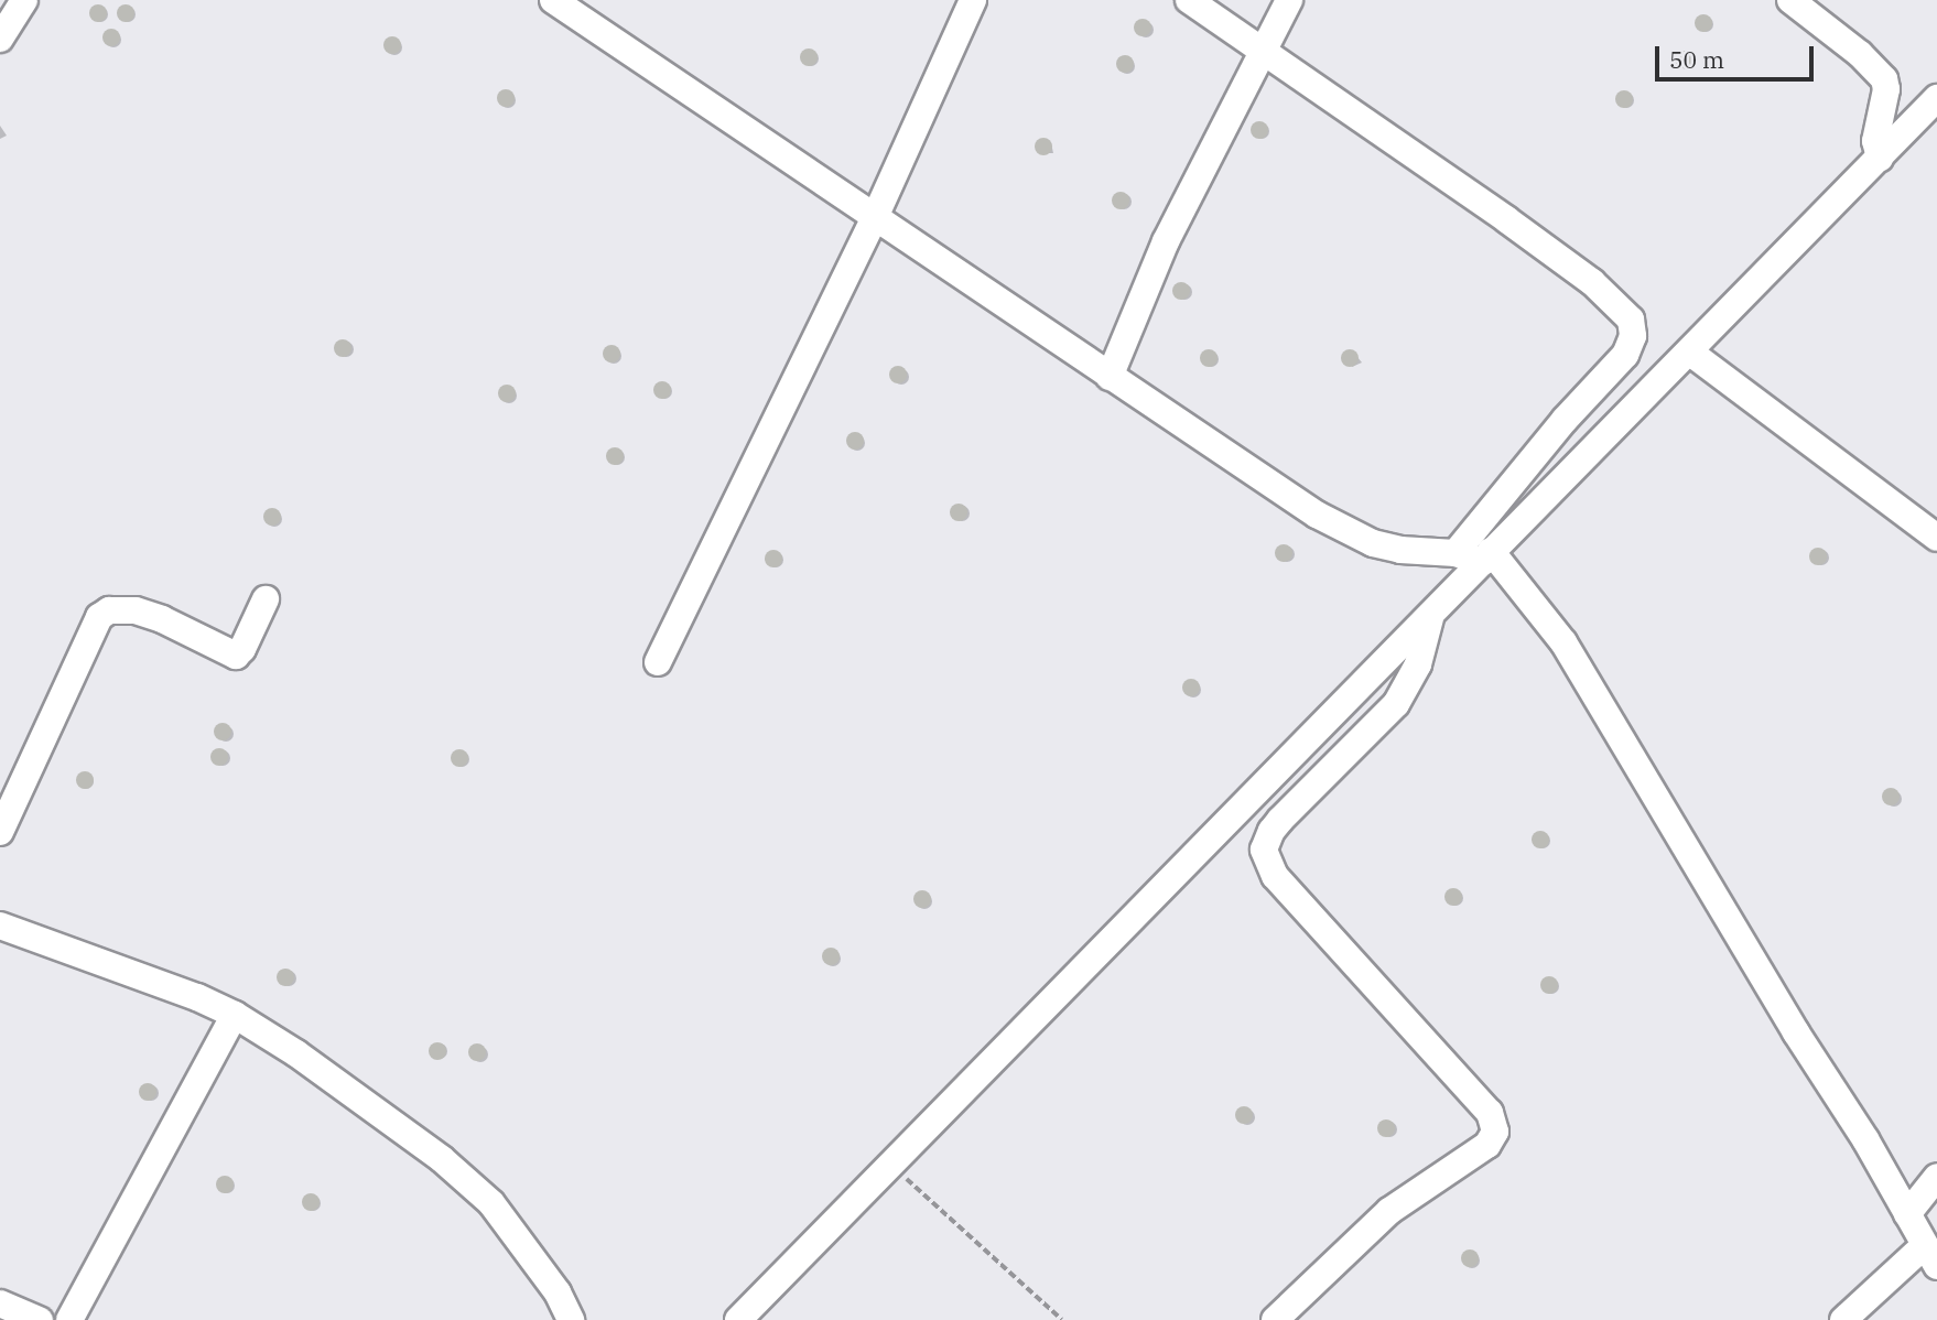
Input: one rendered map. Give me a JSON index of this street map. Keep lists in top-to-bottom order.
{
  "scale_bar": "50 m"
}
